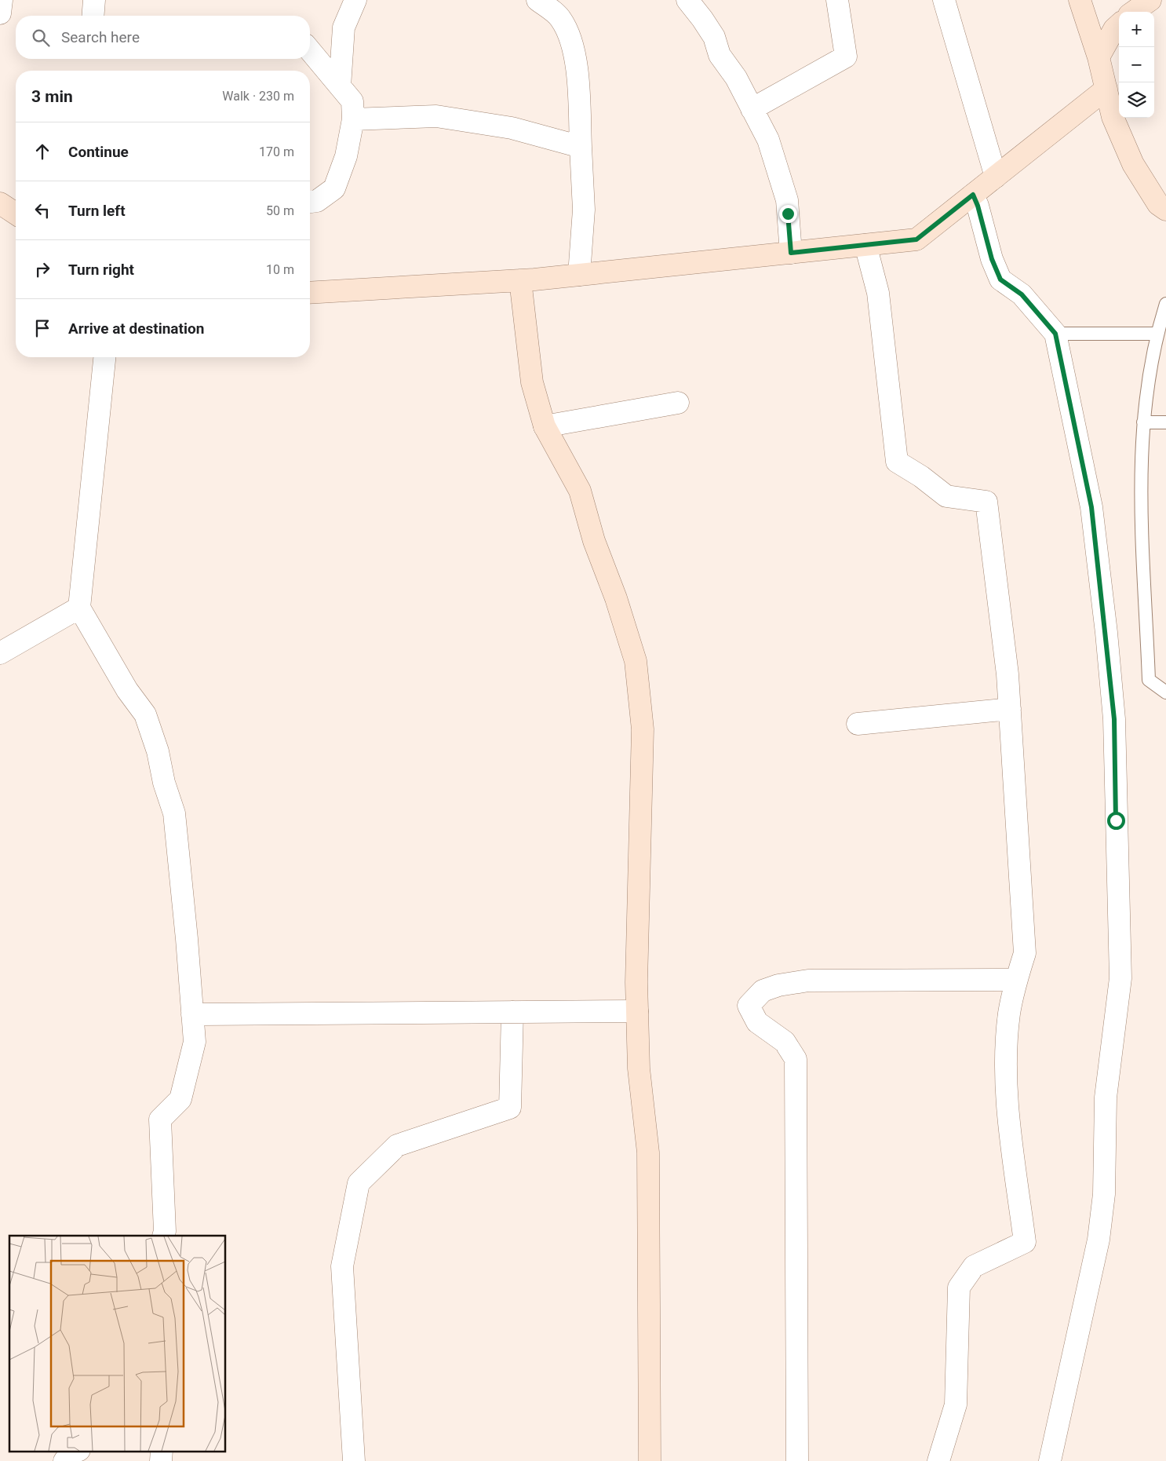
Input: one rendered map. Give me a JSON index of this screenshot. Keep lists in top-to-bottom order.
{
  "page": {
    "map_buttons": ["+", "−"],
    "search": "Search here",
    "heading": ["3 min", "Walk · 230 m"],
    "list": [
      ["Continue", "170 m"],
      ["Turn left", "50 m"],
      ["Turn right", "10 m"],
      "Arrive at destination"
    ]
  }
}
